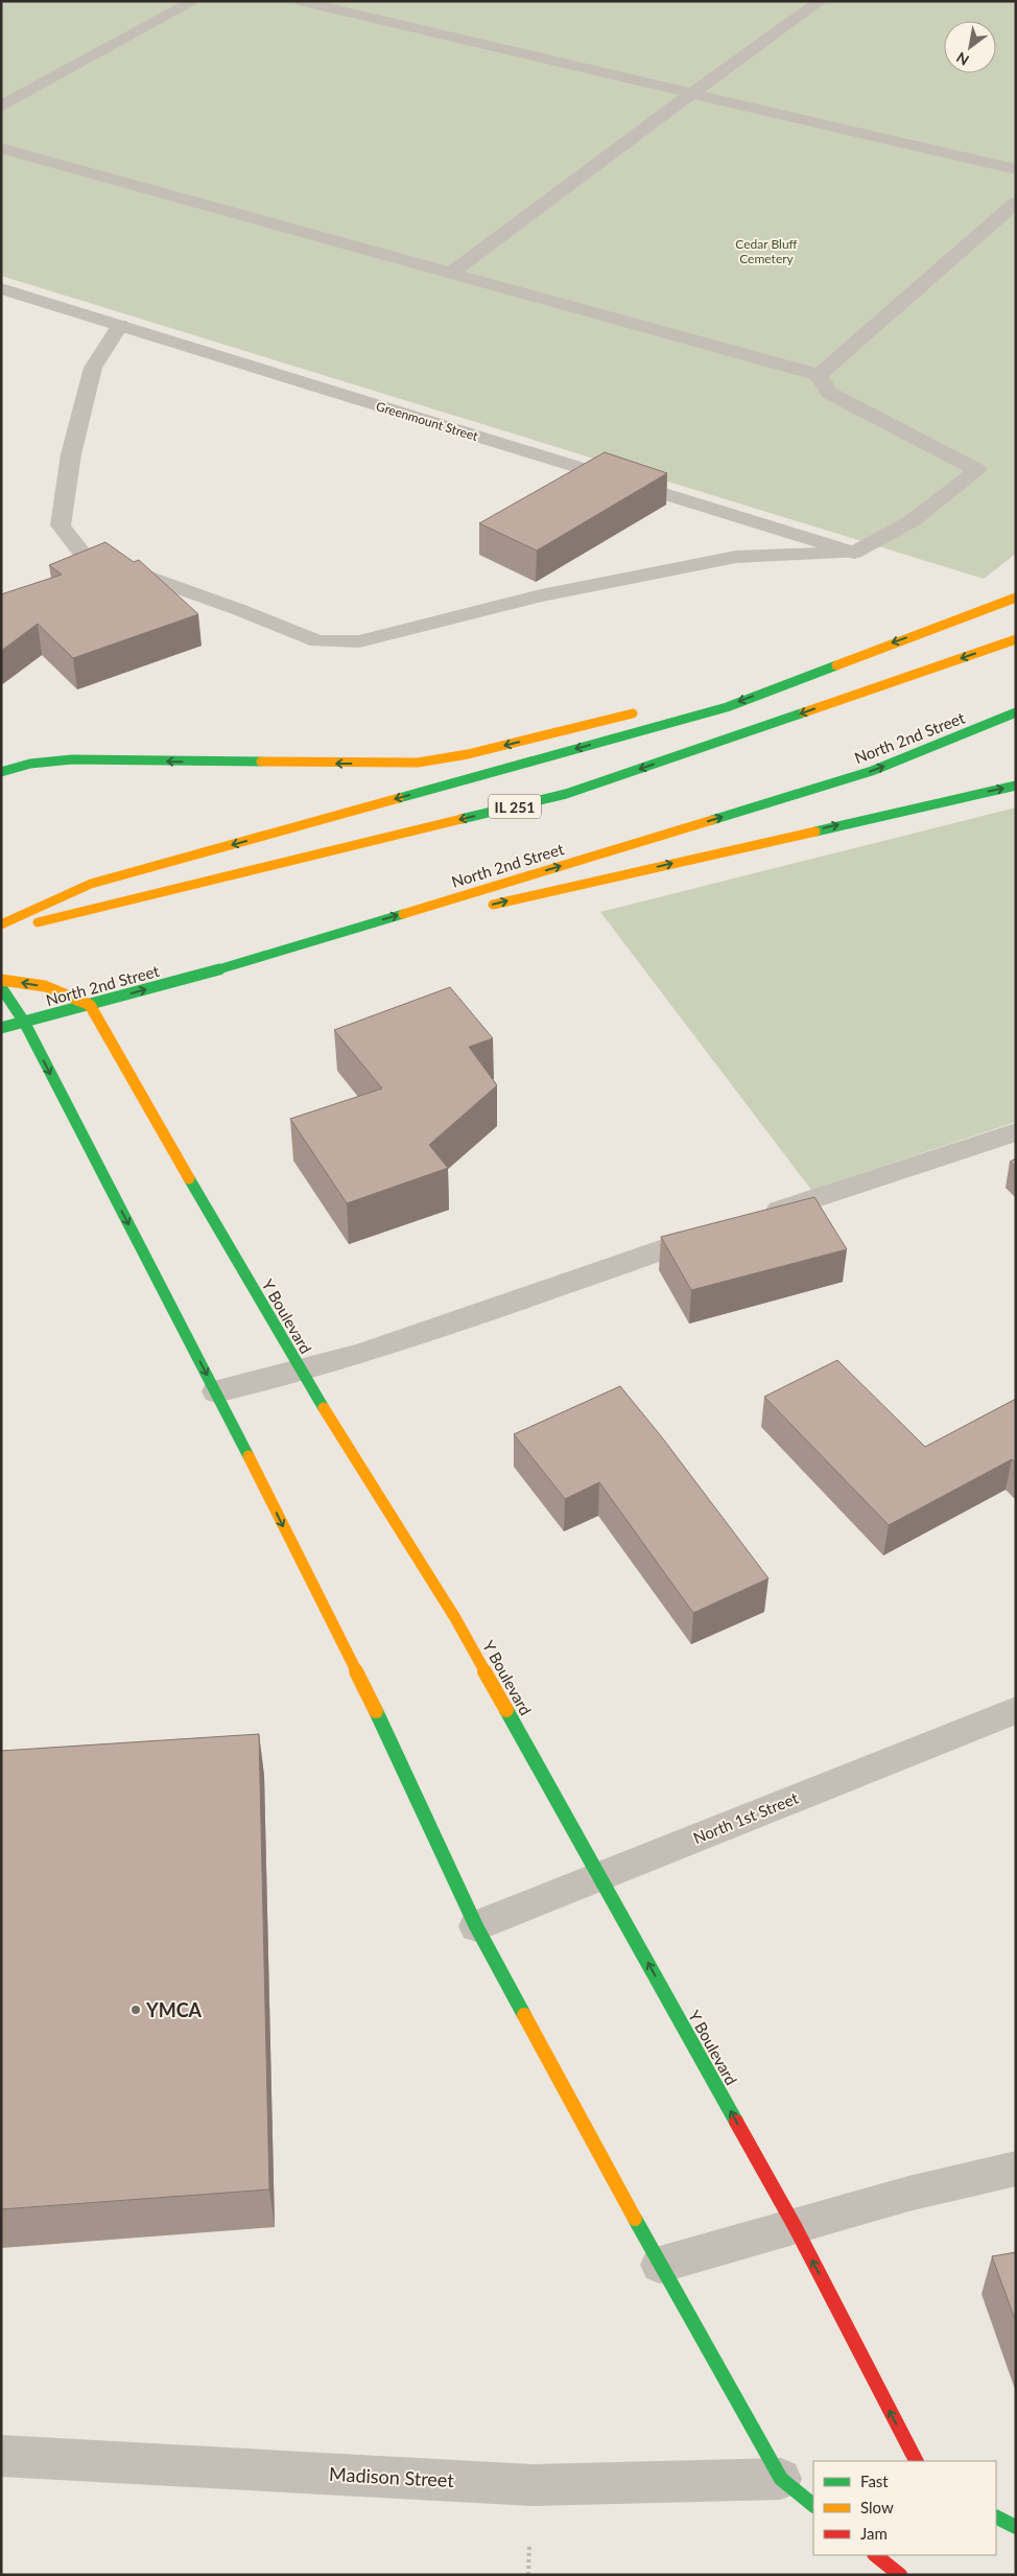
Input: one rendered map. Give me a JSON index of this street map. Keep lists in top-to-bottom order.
{
  "streets": {
    "main road": ["North 2nd Street", "IL 251", "Y Boulevard"],
    "street": ["Greenmount Street", "North 1st Street", "Madison Street"]
  },
  "crossings": [
    ["North 2nd Street", "Y Boulevard"],
    ["Y Boulevard", "North 1st Street"]
  ],
  "one_way": ["Y Boulevard"],
  "parks": ["Cedar Bluff Cemetery"],
  "places": ["YMCA"],
  "legend": ["Fast", "Slow", "Jam"],
  "north": "bottom left"
}
